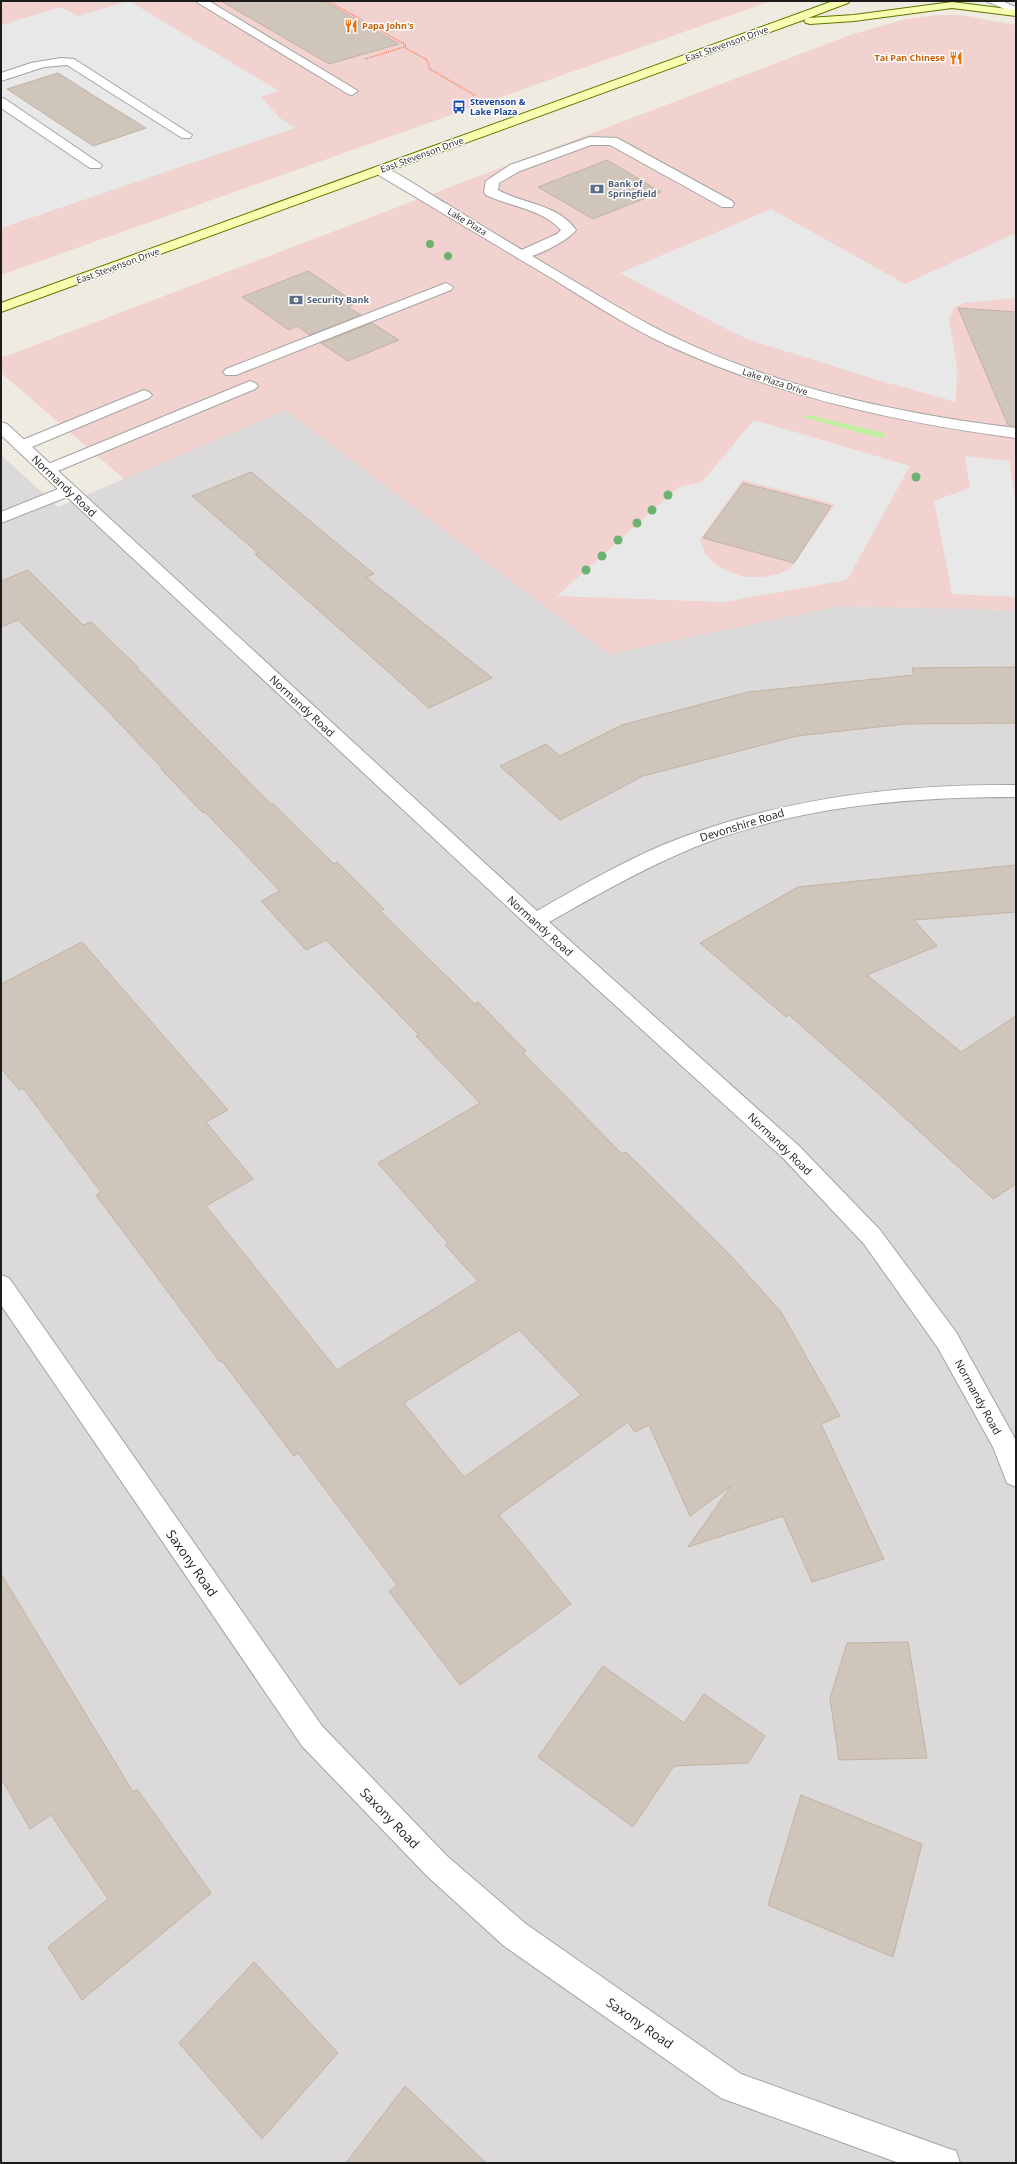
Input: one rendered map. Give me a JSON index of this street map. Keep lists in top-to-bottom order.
{
  "streets": {
    "main road": ["East Stevenson Drive"],
    "street": [
      "Lake Plaza",
      "Lake Plaza Drive",
      "Normandy Road",
      "Devonshire Road",
      "Saxony Road"
    ]
  },
  "crossings": [
    ["East Stevenson Drive", "Lake Plaza"],
    ["Lake Plaza", "Lake Plaza Drive"],
    ["Normandy Road", "Devonshire Road"]
  ],
  "places": {
    "restaurant": ["Papa John's", "Tai Pan Chinese"],
    "bus stop": ["Stevenson & Lake Plaza"],
    "bank": ["Bank of Springfield", "Security Bank"]
  }
}
